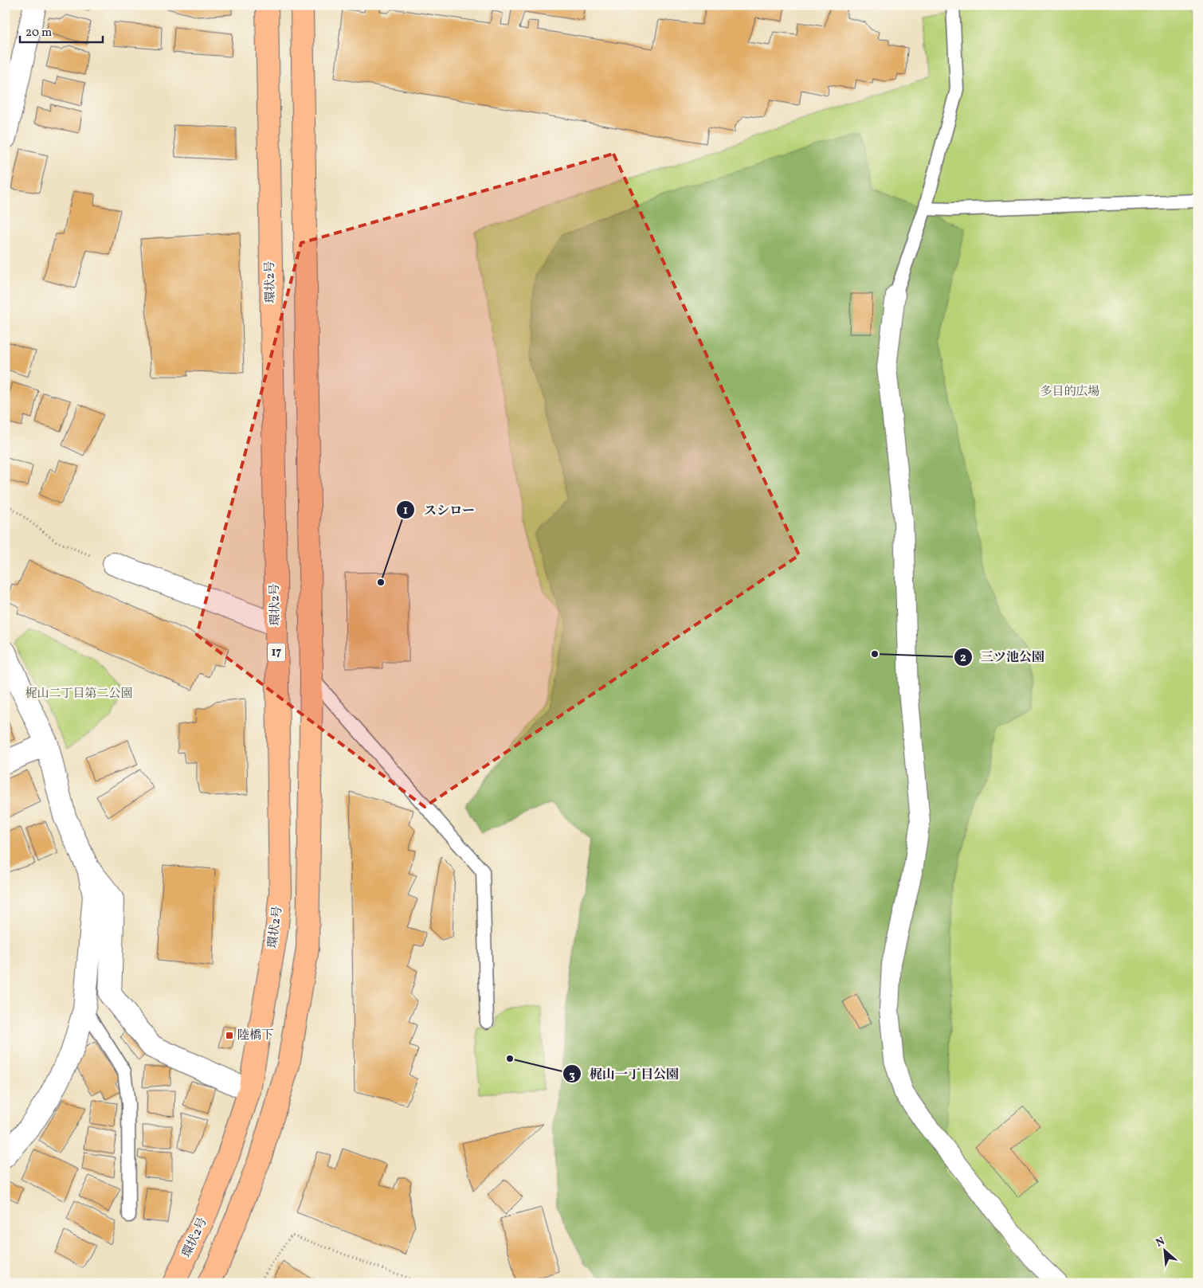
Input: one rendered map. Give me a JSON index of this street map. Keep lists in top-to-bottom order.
{
  "streets": {
    "main road": ["環状2号", "17"]
  },
  "parks": ["多目的広場", "梶山二丁目第二公園"],
  "places": {
    "other": ["スシロー", "三ツ池公園", "梶山一丁目公園"],
    "transit": ["陸橋下"]
  },
  "scale_bar": "20 m",
  "north": "top left"
}
